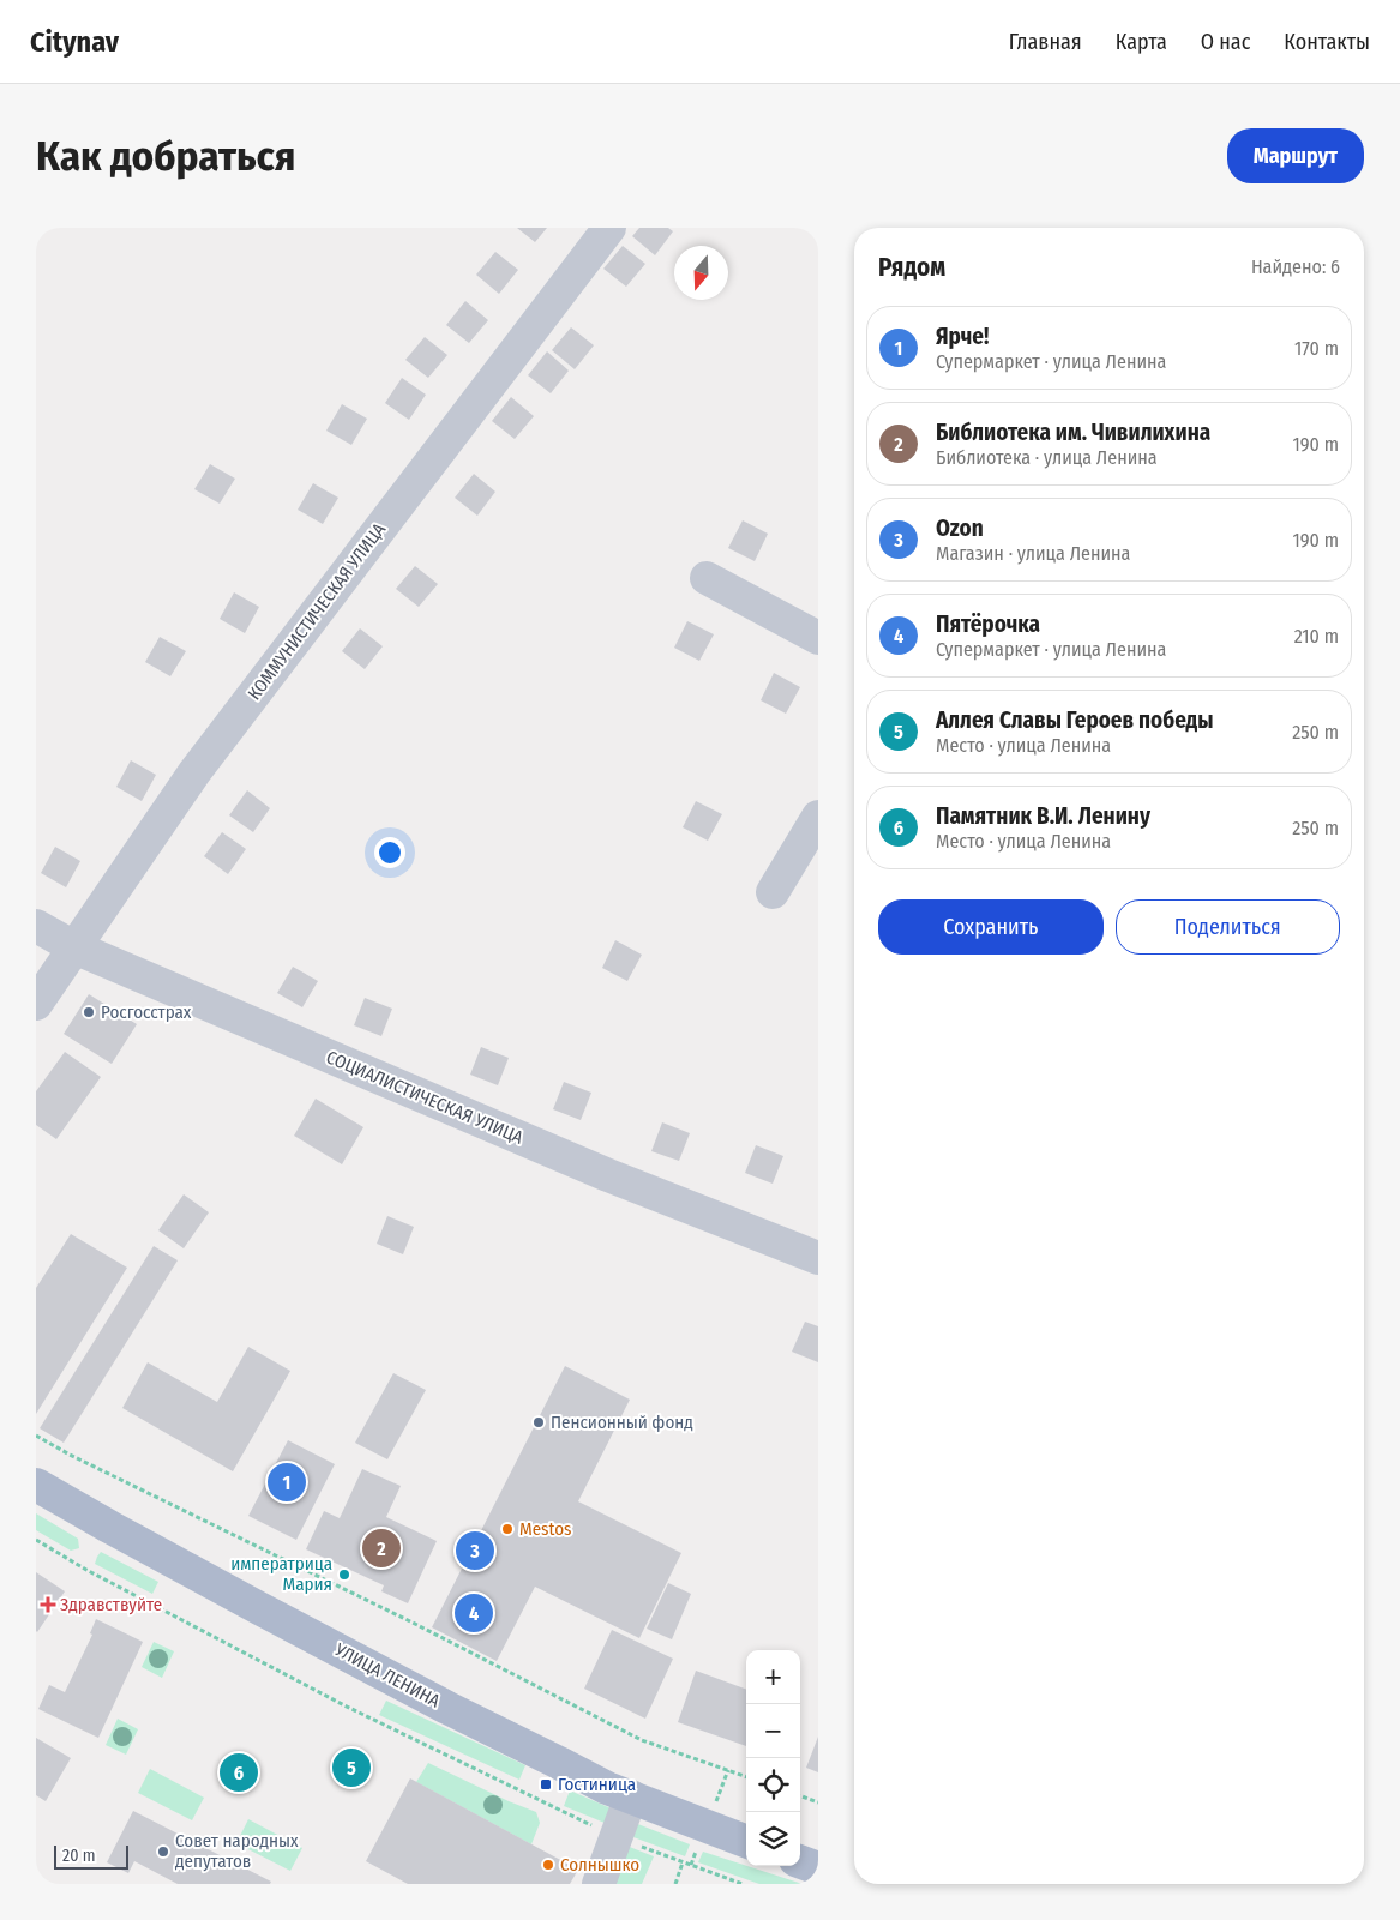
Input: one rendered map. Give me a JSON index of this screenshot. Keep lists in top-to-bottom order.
{
  "streets": {
    "main road": ["УЛИЦА ЛЕНИНА"],
    "street": ["КОММУНИСТИЧЕСКАЯ УЛИЦА", "СОЦИАЛИСТИЧЕСКАЯ УЛИЦА"]
  },
  "crossings": [
    ["КОММУНИСТИЧЕСКАЯ УЛИЦА", "СОЦИАЛИСТИЧЕСКАЯ УЛИЦА"]
  ],
  "places": {
    "other": [
      "Росгосстрах",
      "Пенсионный фонд",
      "Mestos",
      "императрица Мария",
      "Совет народных депутатов",
      "Солнышко"
    ],
    "health": ["Здравствуйте"],
    "transit": ["Гостиница"]
  },
  "scale_bar": "20 m",
  "north": "bottom",
  "page": {
    "header": "Citynav",
    "nav": [
      "Главная",
      "Карта",
      "О нас",
      "Контакты"
    ],
    "buttons": [
      "Маршрут",
      ["Сохранить", "Поделиться"]
    ],
    "title": "Как добраться",
    "heading": ["Рядом", "Найдено: 6"],
    "list": [
      {
        "mark": "1",
        "name": "Ярче!",
        "note": "Супермаркет · улица Ленина",
        "value": "170 m"
      },
      {
        "mark": "2",
        "name": "Библиотека им. Чивилихина",
        "note": "Библиотека · улица Ленина",
        "value": "190 m"
      },
      {
        "mark": "3",
        "name": "Ozon",
        "note": "Магазин · улица Ленина",
        "value": "190 m"
      },
      {
        "mark": "4",
        "name": "Пятёрочка",
        "note": "Супермаркет · улица Ленина",
        "value": "210 m"
      },
      {
        "mark": "5",
        "name": "Аллея Славы Героев победы",
        "note": "Место · улица Ленина",
        "value": "250 m"
      },
      {
        "mark": "6",
        "name": "Памятник В.И. Ленину",
        "note": "Место · улица Ленина",
        "value": "250 m"
      }
    ],
    "pins": [
      "1",
      "2",
      "3",
      "4",
      "5",
      "6"
    ],
    "map_buttons": ["+", "−"],
    "scale": "20 m"
  }
}
